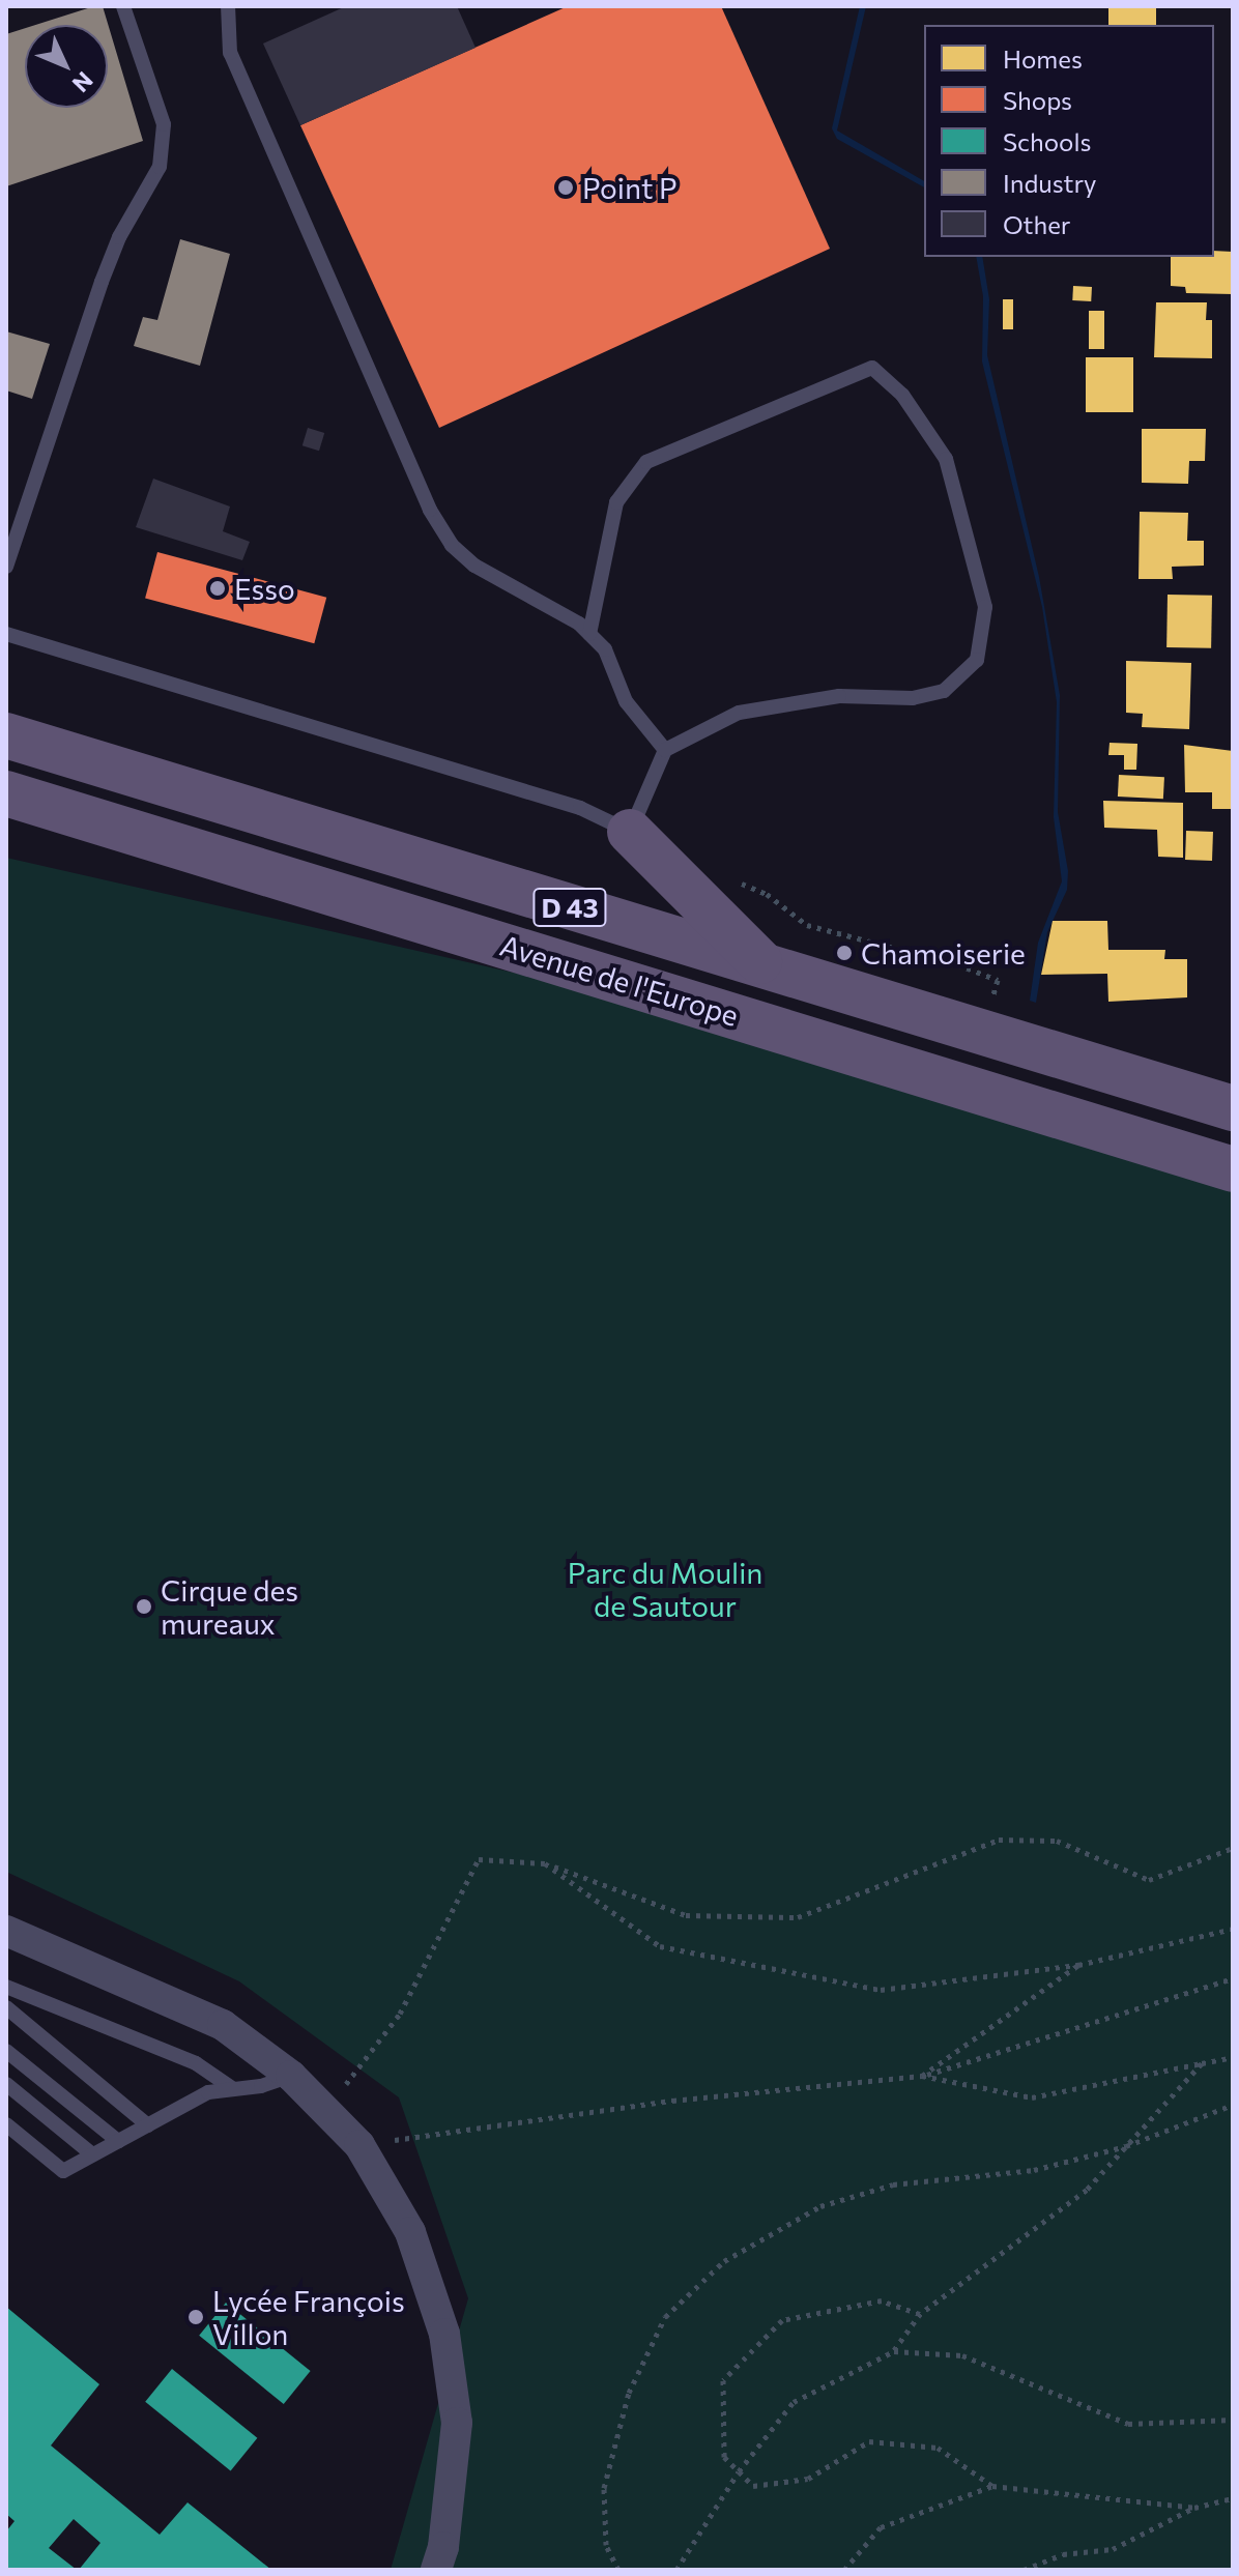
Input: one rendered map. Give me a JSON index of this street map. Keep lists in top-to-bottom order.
{
  "streets": {
    "main road": ["D 43", "Avenue de l'Europe"]
  },
  "parks": ["Parc du Moulin de Sautour"],
  "places": [
    "Point P",
    "Esso",
    "Chamoiserie",
    "Cirque des mureaux",
    "Lycée François Villon"
  ],
  "legend": [
    "Homes",
    "Shops",
    "Schools",
    "Industry",
    "Other"
  ],
  "north": "bottom right"
}
